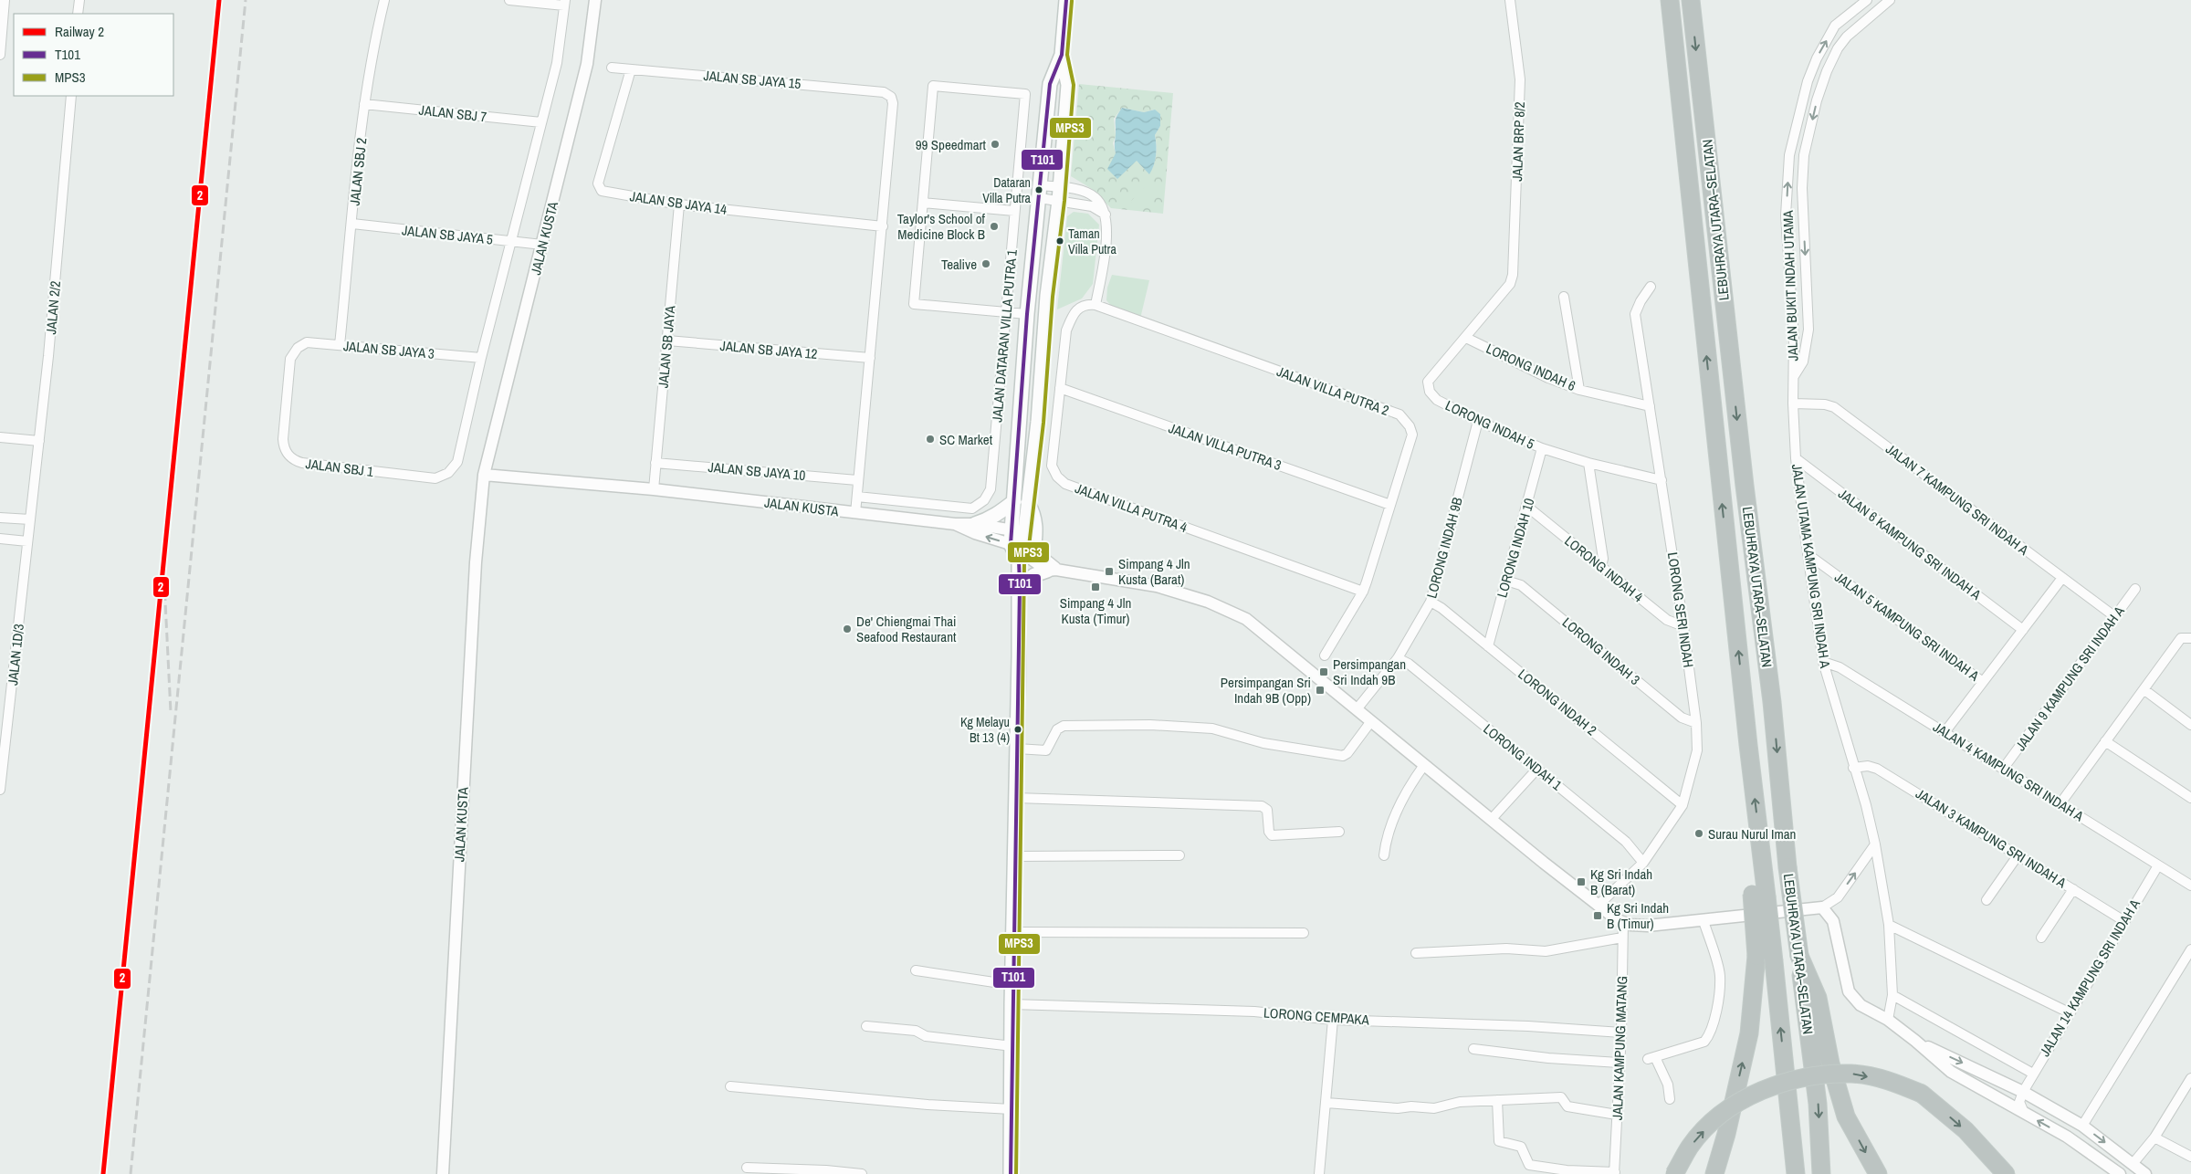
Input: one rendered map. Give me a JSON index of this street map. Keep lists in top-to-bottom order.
{
  "streets": {
    "highway": ["LEBUHRAYA UTARA–SELATAN"],
    "street": [
      "JALAN SB JAYA 15",
      "JALAN SBJ 7",
      "JALAN BRP 8/2",
      "JALAN SBJ 2",
      "JALAN SB JAYA 14",
      "JALAN SB JAYA 5",
      "JALAN KUSTA",
      "JALAN BUKIT INDAH UTAMA",
      "JALAN 2/2",
      "JALAN DATARAN VILLA PUTRA 1",
      "JALAN SB JAYA",
      "JALAN SB JAYA 3",
      "JALAN SB JAYA 12",
      "LORONG INDAH 6",
      "JALAN VILLA PUTRA 2",
      "LORONG INDAH 5",
      "JALAN VILLA PUTRA 3",
      "JALAN SBJ 1",
      "JALAN SB JAYA 10",
      "JALAN 7 KAMPUNG SRI INDAH A",
      "JALAN VILLA PUTRA 4",
      "JALAN 6 KAMPUNG SRI INDAH A",
      "LORONG INDAH 9B",
      "LORONG INDAH 10",
      "JALAN UTAMA KAMPUNG SRI INDAH A",
      "LORONG INDAH 4",
      "LORONG SERI INDAH",
      "JALAN 5 KAMPUNG SRI INDAH A",
      "LORONG INDAH 3",
      "JALAN 1D/3",
      "JALAN 9 KAMPUNG SRI INDAH A",
      "LORONG INDAH 2",
      "LORONG INDAH 1",
      "JALAN 4 KAMPUNG SRI INDAH A",
      "JALAN 3 KAMPUNG SRI INDAH A",
      "JALAN 14 KAMPUNG SRI INDAH A",
      "LORONG CEMPAKA",
      "JALAN KAMPUNG MATANG"
    ]
  },
  "crossings": [
    ["JALAN SB JAYA 15", "JALAN SB JAYA 14"],
    ["JALAN SBJ 7", "JALAN SBJ 2"],
    ["JALAN BRP 8/2", "LORONG INDAH 5"],
    ["JALAN SBJ 2", "JALAN SB JAYA 5"],
    ["JALAN SBJ 2", "JALAN SB JAYA 3"],
    ["JALAN SB JAYA 14", "JALAN SB JAYA"],
    ["JALAN SB JAYA 5", "JALAN KUSTA"],
    ["JALAN KUSTA", "JALAN SB JAYA"],
    ["JALAN BUKIT INDAH UTAMA", "JALAN UTAMA KAMPUNG SRI INDAH A"],
    ["JALAN 2/2", "JALAN 1D/3"],
    ["JALAN SB JAYA", "JALAN SB JAYA 12"],
    ["JALAN SB JAYA", "JALAN SB JAYA 10"],
    ["JALAN SB JAYA 3", "JALAN SBJ 1"],
    ["LORONG INDAH 6", "LORONG INDAH 5"],
    ["LORONG INDAH 6", "LORONG SERI INDAH"],
    ["JALAN VILLA PUTRA 2", "JALAN VILLA PUTRA 3"],
    ["JALAN VILLA PUTRA 2", "JALAN VILLA PUTRA 4"],
    ["LORONG INDAH 5", "LORONG INDAH 9B"],
    ["LORONG INDAH 5", "LORONG INDAH 10"],
    ["LORONG INDAH 5", "LORONG SERI INDAH"],
    ["JALAN VILLA PUTRA 3", "JALAN VILLA PUTRA 4"],
    ["JALAN 7 KAMPUNG SRI INDAH A", "JALAN UTAMA KAMPUNG SRI INDAH A"],
    ["JALAN 7 KAMPUNG SRI INDAH A", "JALAN 9 KAMPUNG SRI INDAH A"],
    ["JALAN 6 KAMPUNG SRI INDAH A", "JALAN UTAMA KAMPUNG SRI INDAH A"],
    ["LORONG INDAH 9B", "LORONG INDAH 2"],
    ["LORONG INDAH 9B", "LORONG INDAH 1"],
    ["LORONG INDAH 10", "LORONG INDAH 4"],
    ["LORONG INDAH 10", "LORONG INDAH 3"],
    ["LORONG INDAH 10", "LORONG INDAH 2"],
    ["JALAN UTAMA KAMPUNG SRI INDAH A", "JALAN 5 KAMPUNG SRI INDAH A"],
    ["JALAN UTAMA KAMPUNG SRI INDAH A", "JALAN 4 KAMPUNG SRI INDAH A"],
    ["JALAN UTAMA KAMPUNG SRI INDAH A", "JALAN 3 KAMPUNG SRI INDAH A"],
    ["LORONG INDAH 4", "LORONG SERI INDAH"],
    ["LORONG SERI INDAH", "LORONG INDAH 3"],
    ["LORONG SERI INDAH", "LORONG INDAH 2"],
    ["LORONG SERI INDAH", "LORONG INDAH 1"],
    ["JALAN 9 KAMPUNG SRI INDAH A", "JALAN 4 KAMPUNG SRI INDAH A"],
    ["JALAN 4 KAMPUNG SRI INDAH A", "JALAN 14 KAMPUNG SRI INDAH A"],
    ["JALAN 3 KAMPUNG SRI INDAH A", "JALAN 14 KAMPUNG SRI INDAH A"],
    ["LORONG CEMPAKA", "JALAN KAMPUNG MATANG"]
  ],
  "places": {
    "other": [
      "99 Speedmart",
      "Dataran Villa Putra",
      "Taylor's School of Medicine Block B",
      "Taman Villa Putra",
      "Tealive",
      "SC Market",
      "De' Chiengmai Thai Seafood Restaurant",
      "Kg Melayu Bt 13 (4)",
      "Surau Nurul Iman"
    ],
    "transit": [
      "Simpang 4 Jln Kusta (Barat)",
      "Simpang 4 Jln Kusta (Timur)",
      "Persimpangan Sri Indah 9B",
      "Persimpangan Sri Indah 9B (Opp)",
      "Kg Sri Indah B (Barat)",
      "Kg Sri Indah B (Timur)"
    ]
  },
  "lines": ["rail line 2", "transit line T101", "transit line MPS3"],
  "legend": ["Railway 2", "T101", "MPS3"]
}
